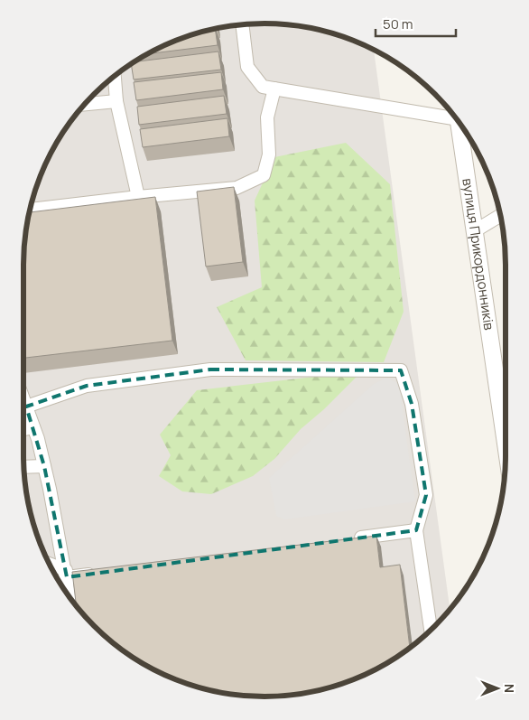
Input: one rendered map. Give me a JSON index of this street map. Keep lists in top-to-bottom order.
{
  "streets": {
    "street": ["вулиця Прикордонників"]
  },
  "scale_bar": "50 m",
  "north": "right"
}
